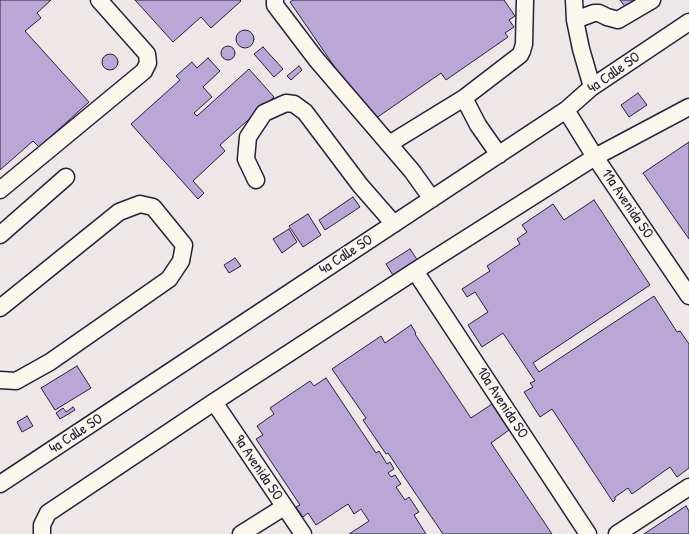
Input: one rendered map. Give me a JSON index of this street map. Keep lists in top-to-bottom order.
{
  "streets": {
    "street": [
      "4a Calle SO",
      "11a Avenida SO",
      "10a Avenida SO",
      "9a Avenida SO"
    ]
  },
  "crossings": [
    ["4a Calle SO", "11a Avenida SO"]
  ]
}
